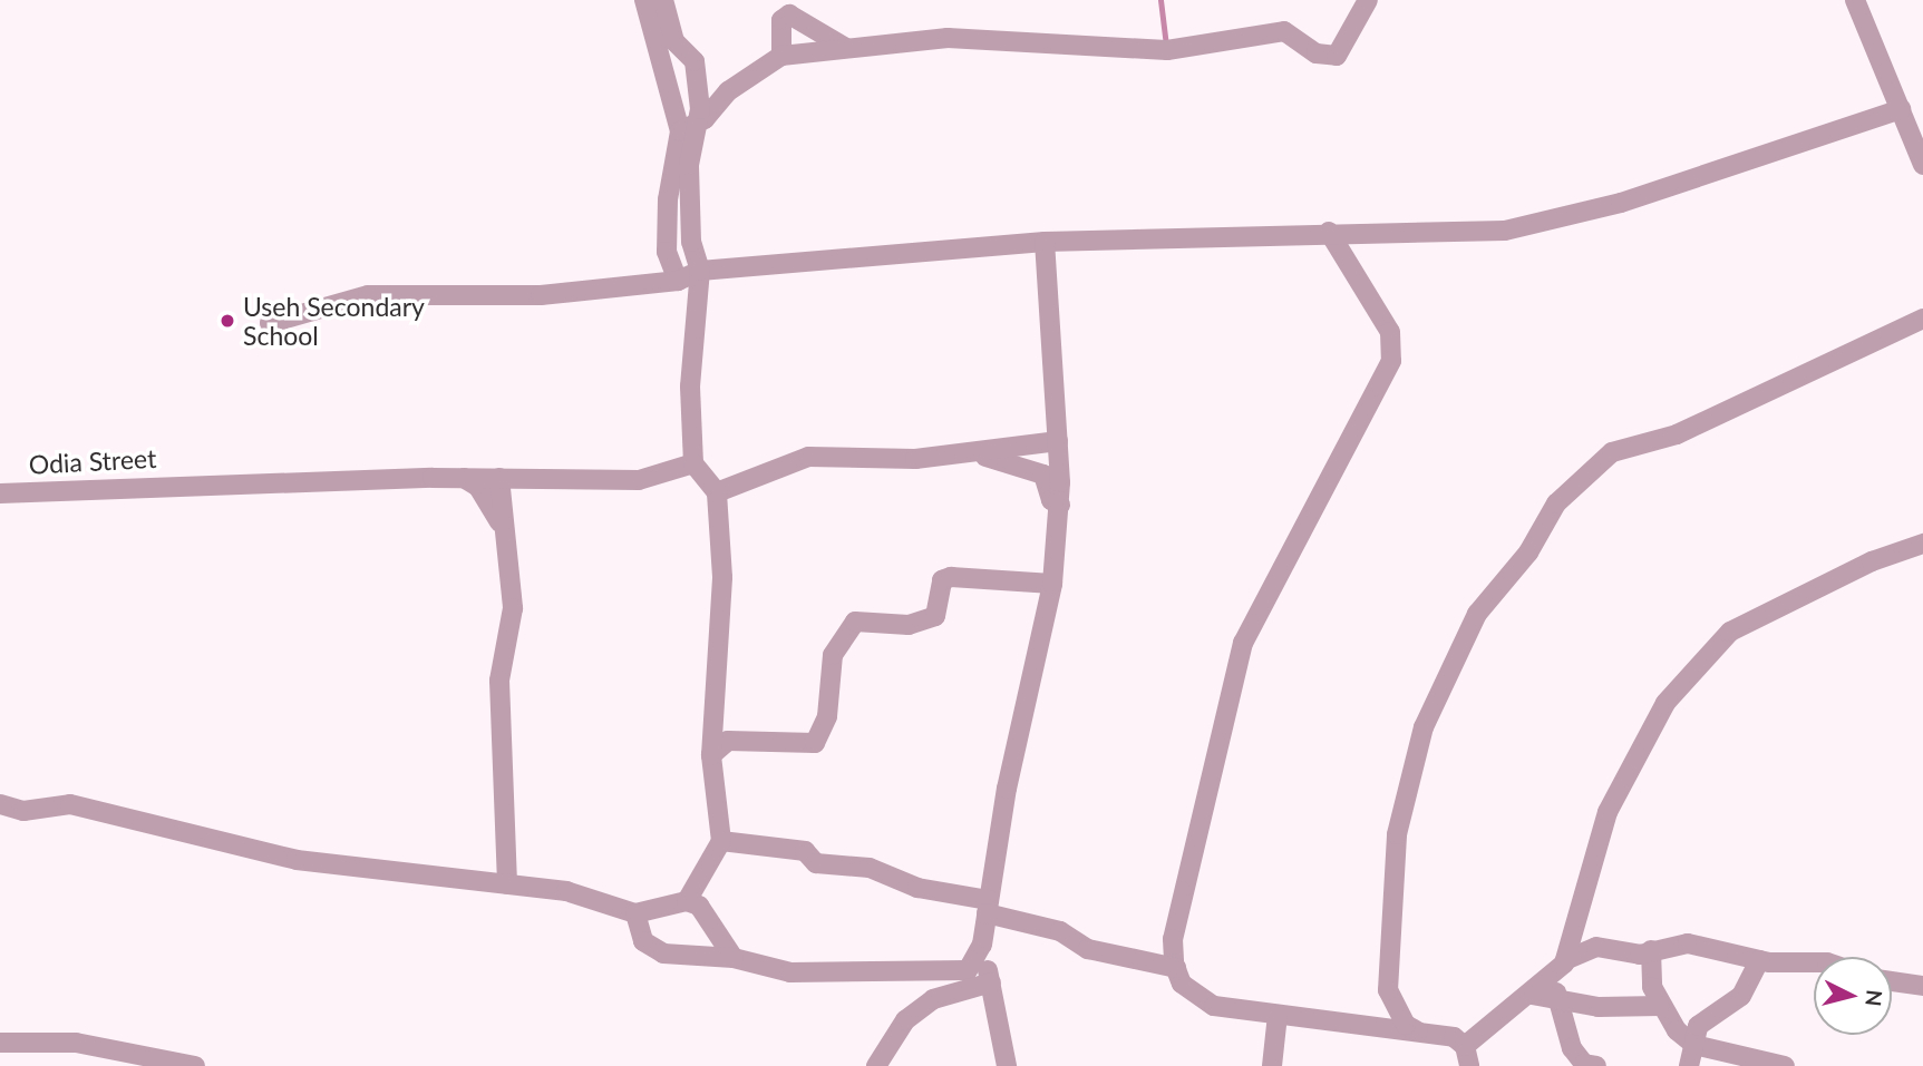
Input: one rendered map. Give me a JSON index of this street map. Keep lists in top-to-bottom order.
{
  "streets": {
    "street": ["Odia Street"]
  },
  "places": ["Useh Secondary School"],
  "north": "right"
}
